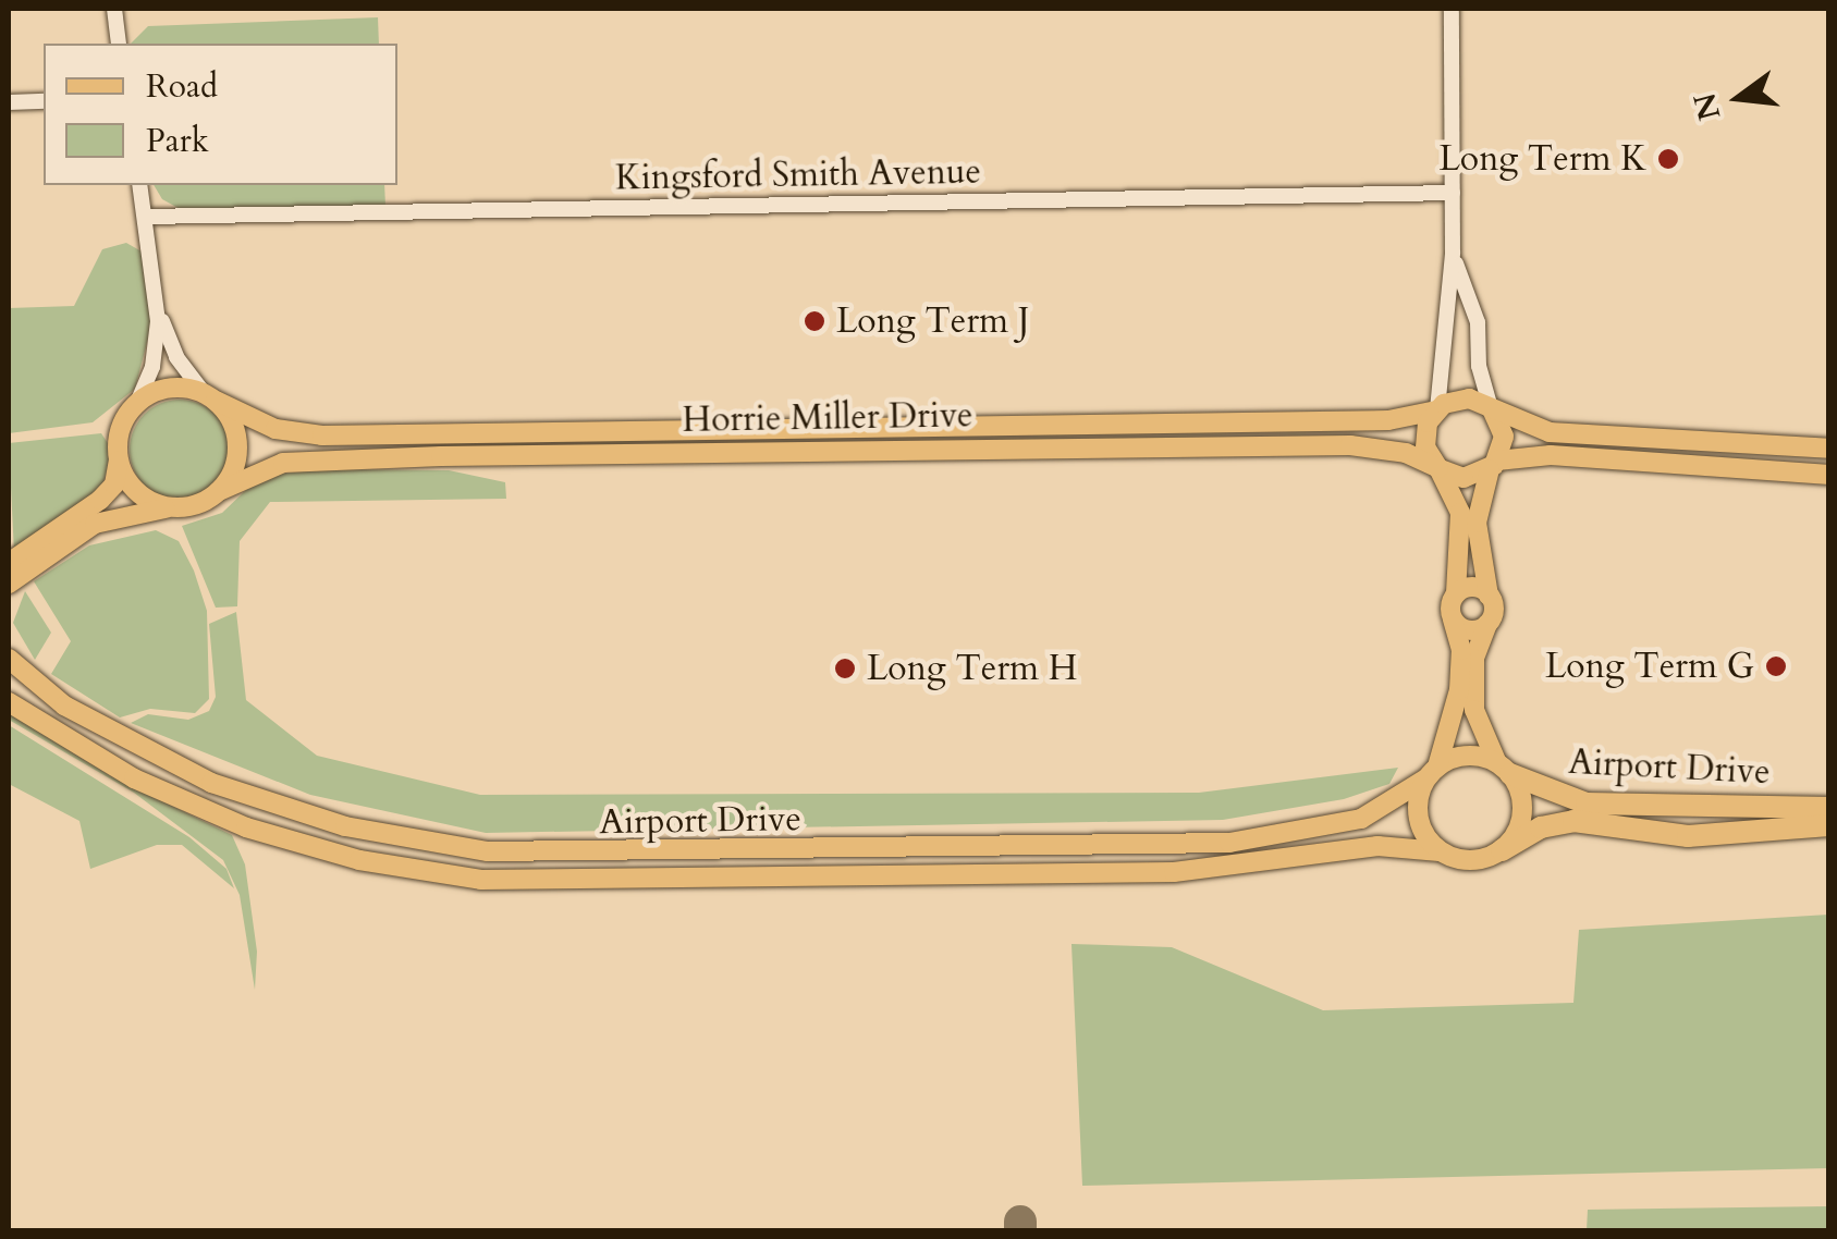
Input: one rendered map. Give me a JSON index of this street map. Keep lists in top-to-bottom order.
{
  "streets": {
    "highway": ["Airport Drive"],
    "main road": ["Horrie Miller Drive"],
    "street": ["Kingsford Smith Avenue"]
  },
  "places": [
    "Long Term K",
    "Long Term J",
    "Long Term G",
    "Long Term H"
  ],
  "legend": ["Road", "Park"],
  "north": "left"
}
